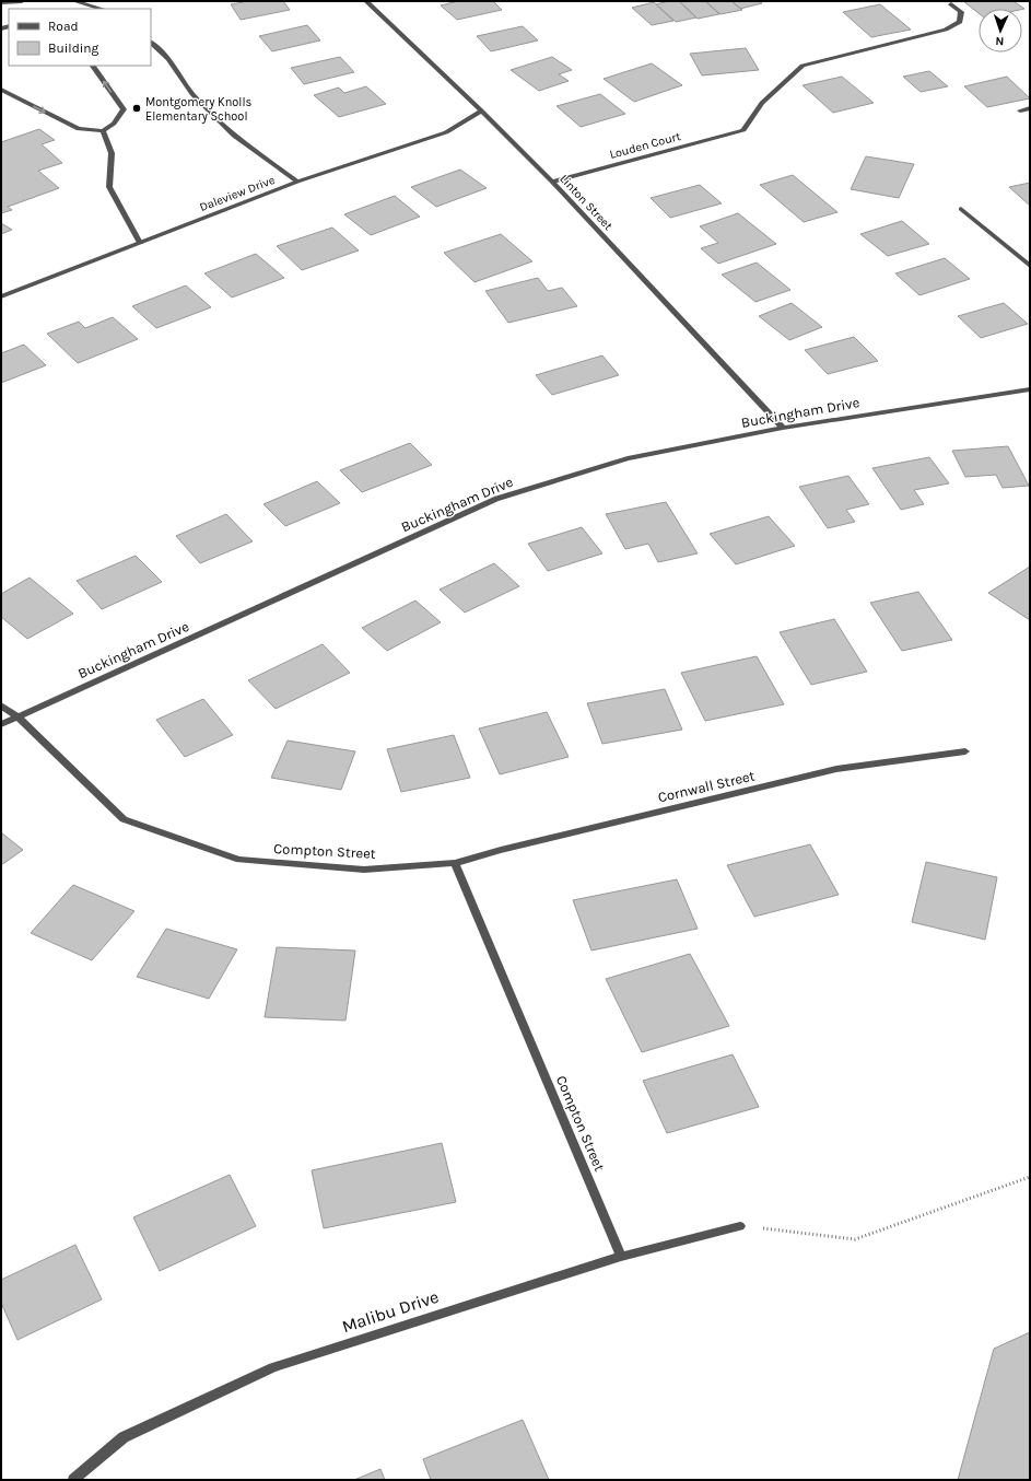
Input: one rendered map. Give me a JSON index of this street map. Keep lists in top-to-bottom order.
{
  "streets": {
    "street": [
      "Louden Court",
      "Daleview Drive",
      "Linton Street",
      "Buckingham Drive",
      "Cornwall Street",
      "Compton Street",
      "Malibu Drive"
    ]
  },
  "crossings": [
    ["Louden Court", "Linton Street"],
    ["Daleview Drive", "Linton Street"],
    ["Linton Street", "Buckingham Drive"],
    ["Buckingham Drive", "Compton Street"],
    ["Cornwall Street", "Compton Street"],
    ["Compton Street", "Malibu Drive"]
  ],
  "places": ["Montgomery Knolls Elementary School"],
  "legend": ["Road", "Building"],
  "north": "bottom"
}
